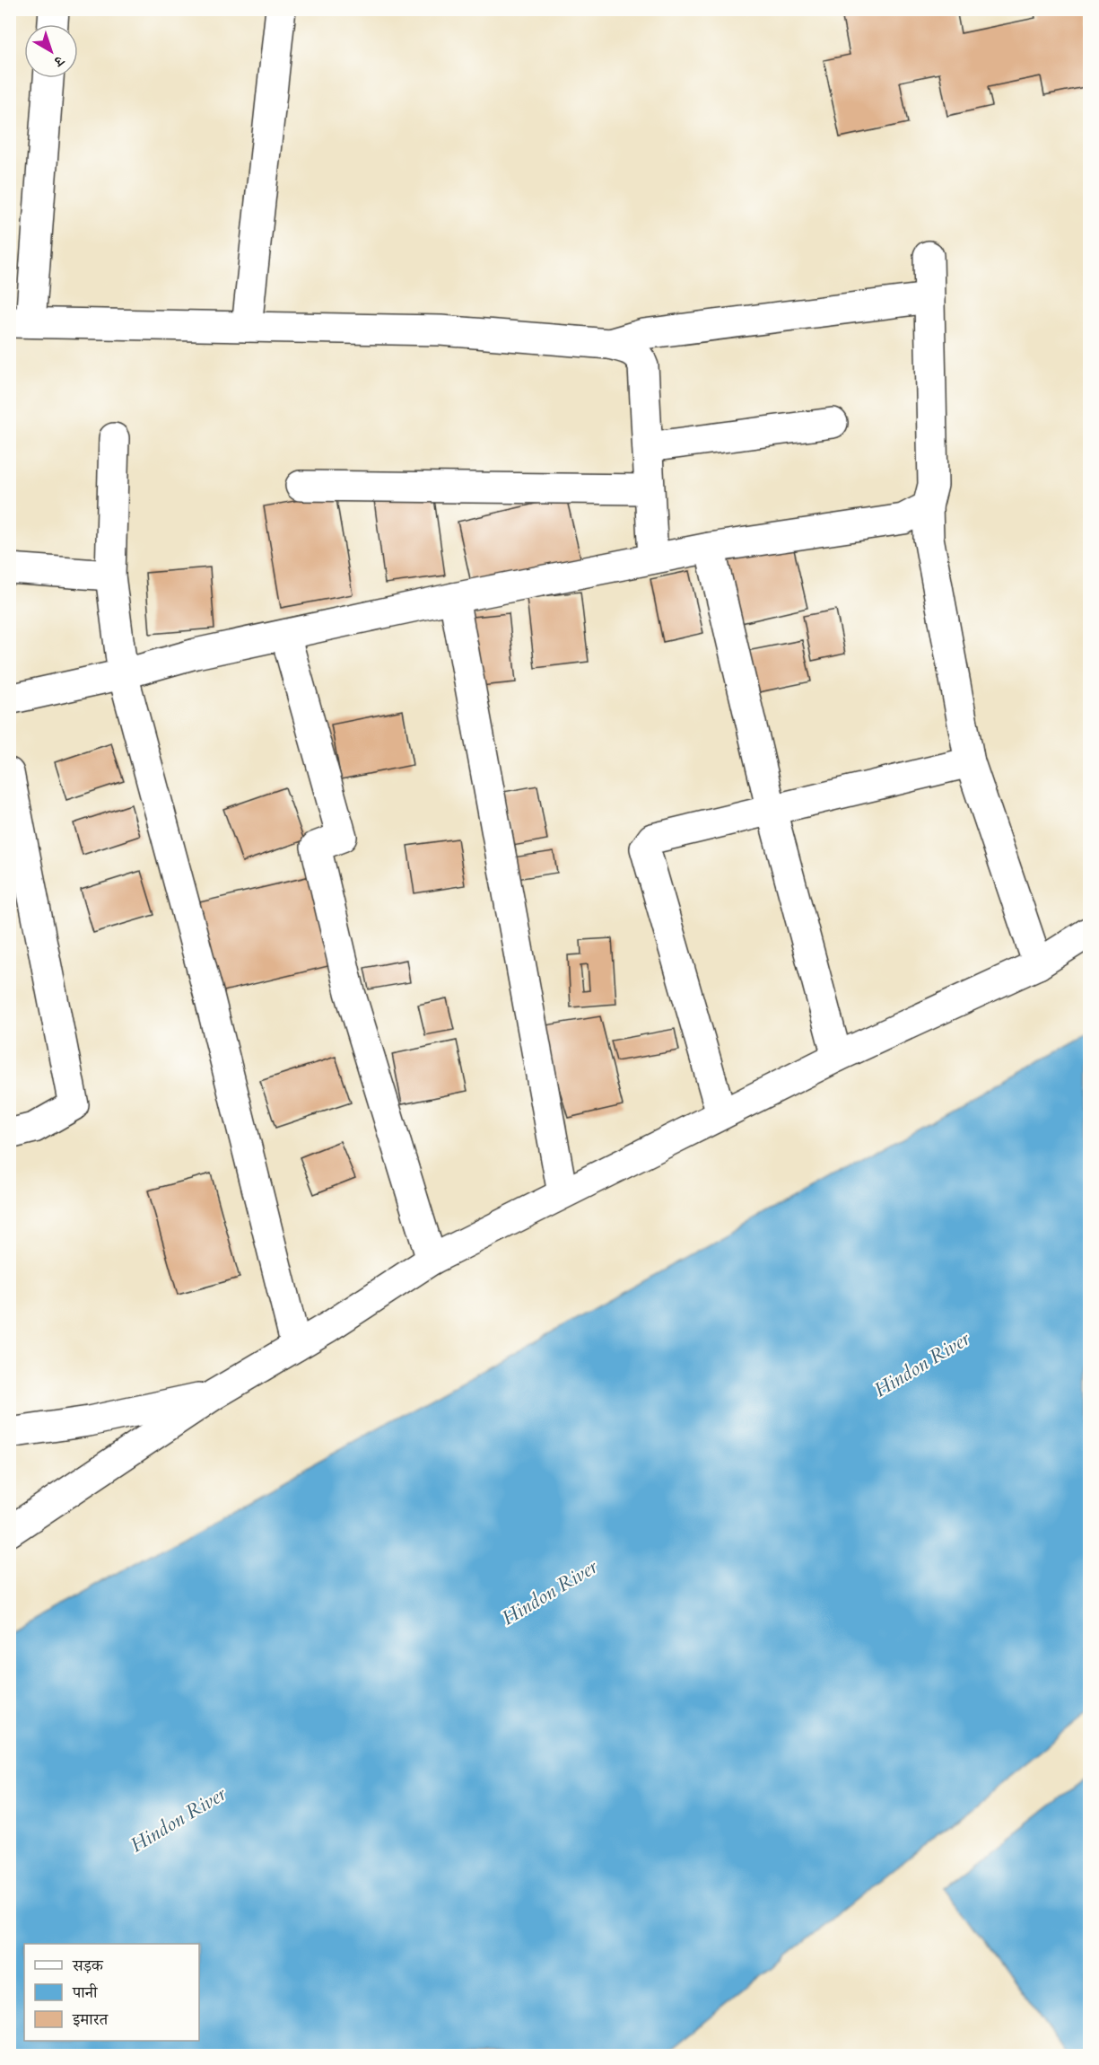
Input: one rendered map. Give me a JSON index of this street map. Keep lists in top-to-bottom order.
{
  "water": ["Hindon River"],
  "legend": ["सड़क", "पानी", "इमारत"],
  "north": "bottom right"
}
